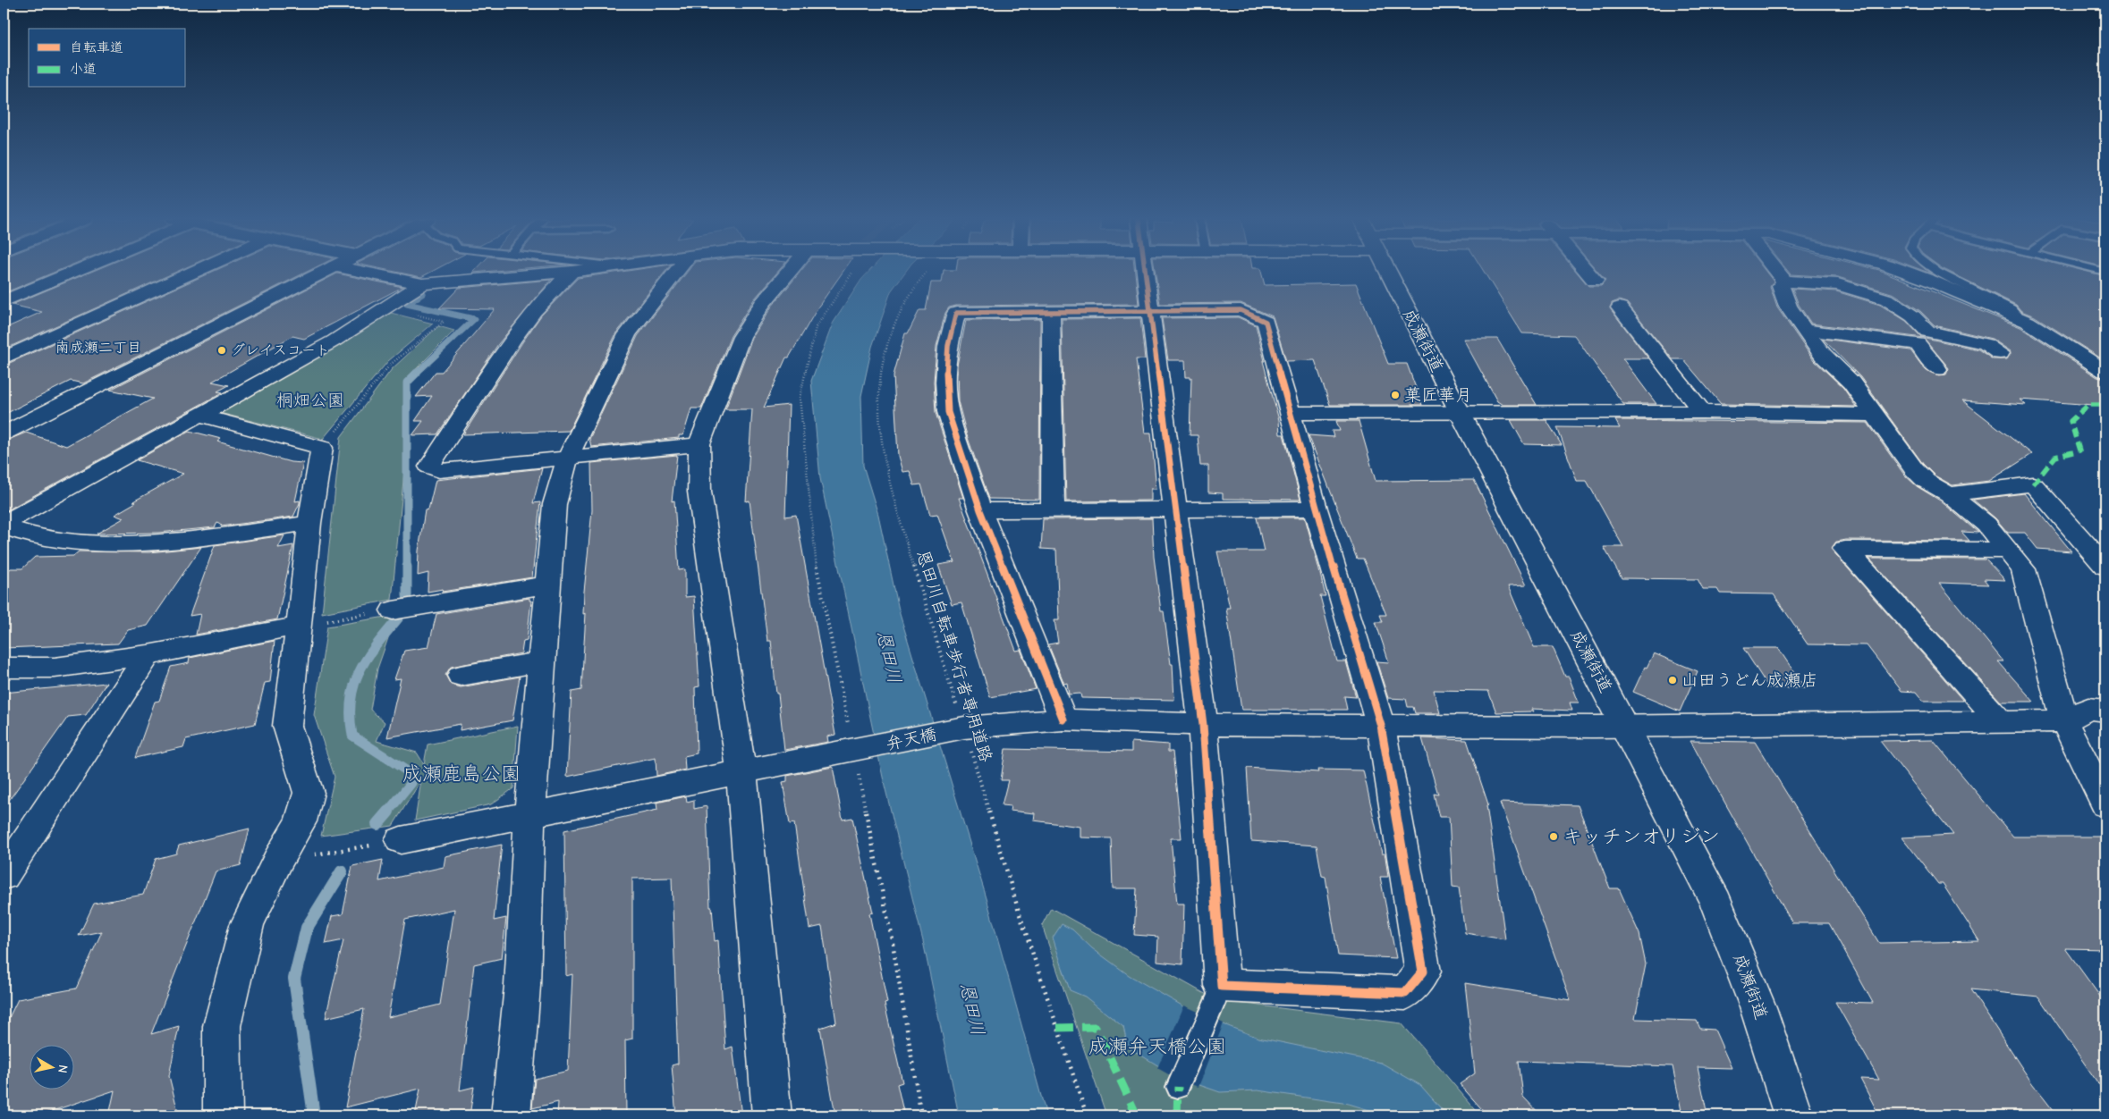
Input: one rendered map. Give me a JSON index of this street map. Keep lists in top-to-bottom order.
{
  "streets": {
    "street": ["成瀬街道", "弁天橋"],
    "path": ["恩田川自転車歩行者専用道路"]
  },
  "crossings": [
    ["成瀬街道", "弁天橋"],
    ["恩田川自転車歩行者専用道路", "弁天橋"]
  ],
  "districts": ["南成瀬二丁目"],
  "water": ["恩田川"],
  "parks": ["桐畑公園", "成瀬鹿島公園", "成瀬弁天橋公園"],
  "places": [
    "グレイスコート",
    "菓匠華月",
    "山田うどん成瀬店",
    "キッチンオリジン"
  ],
  "legend": ["自転車道", "小道"],
  "north": "right"
}
